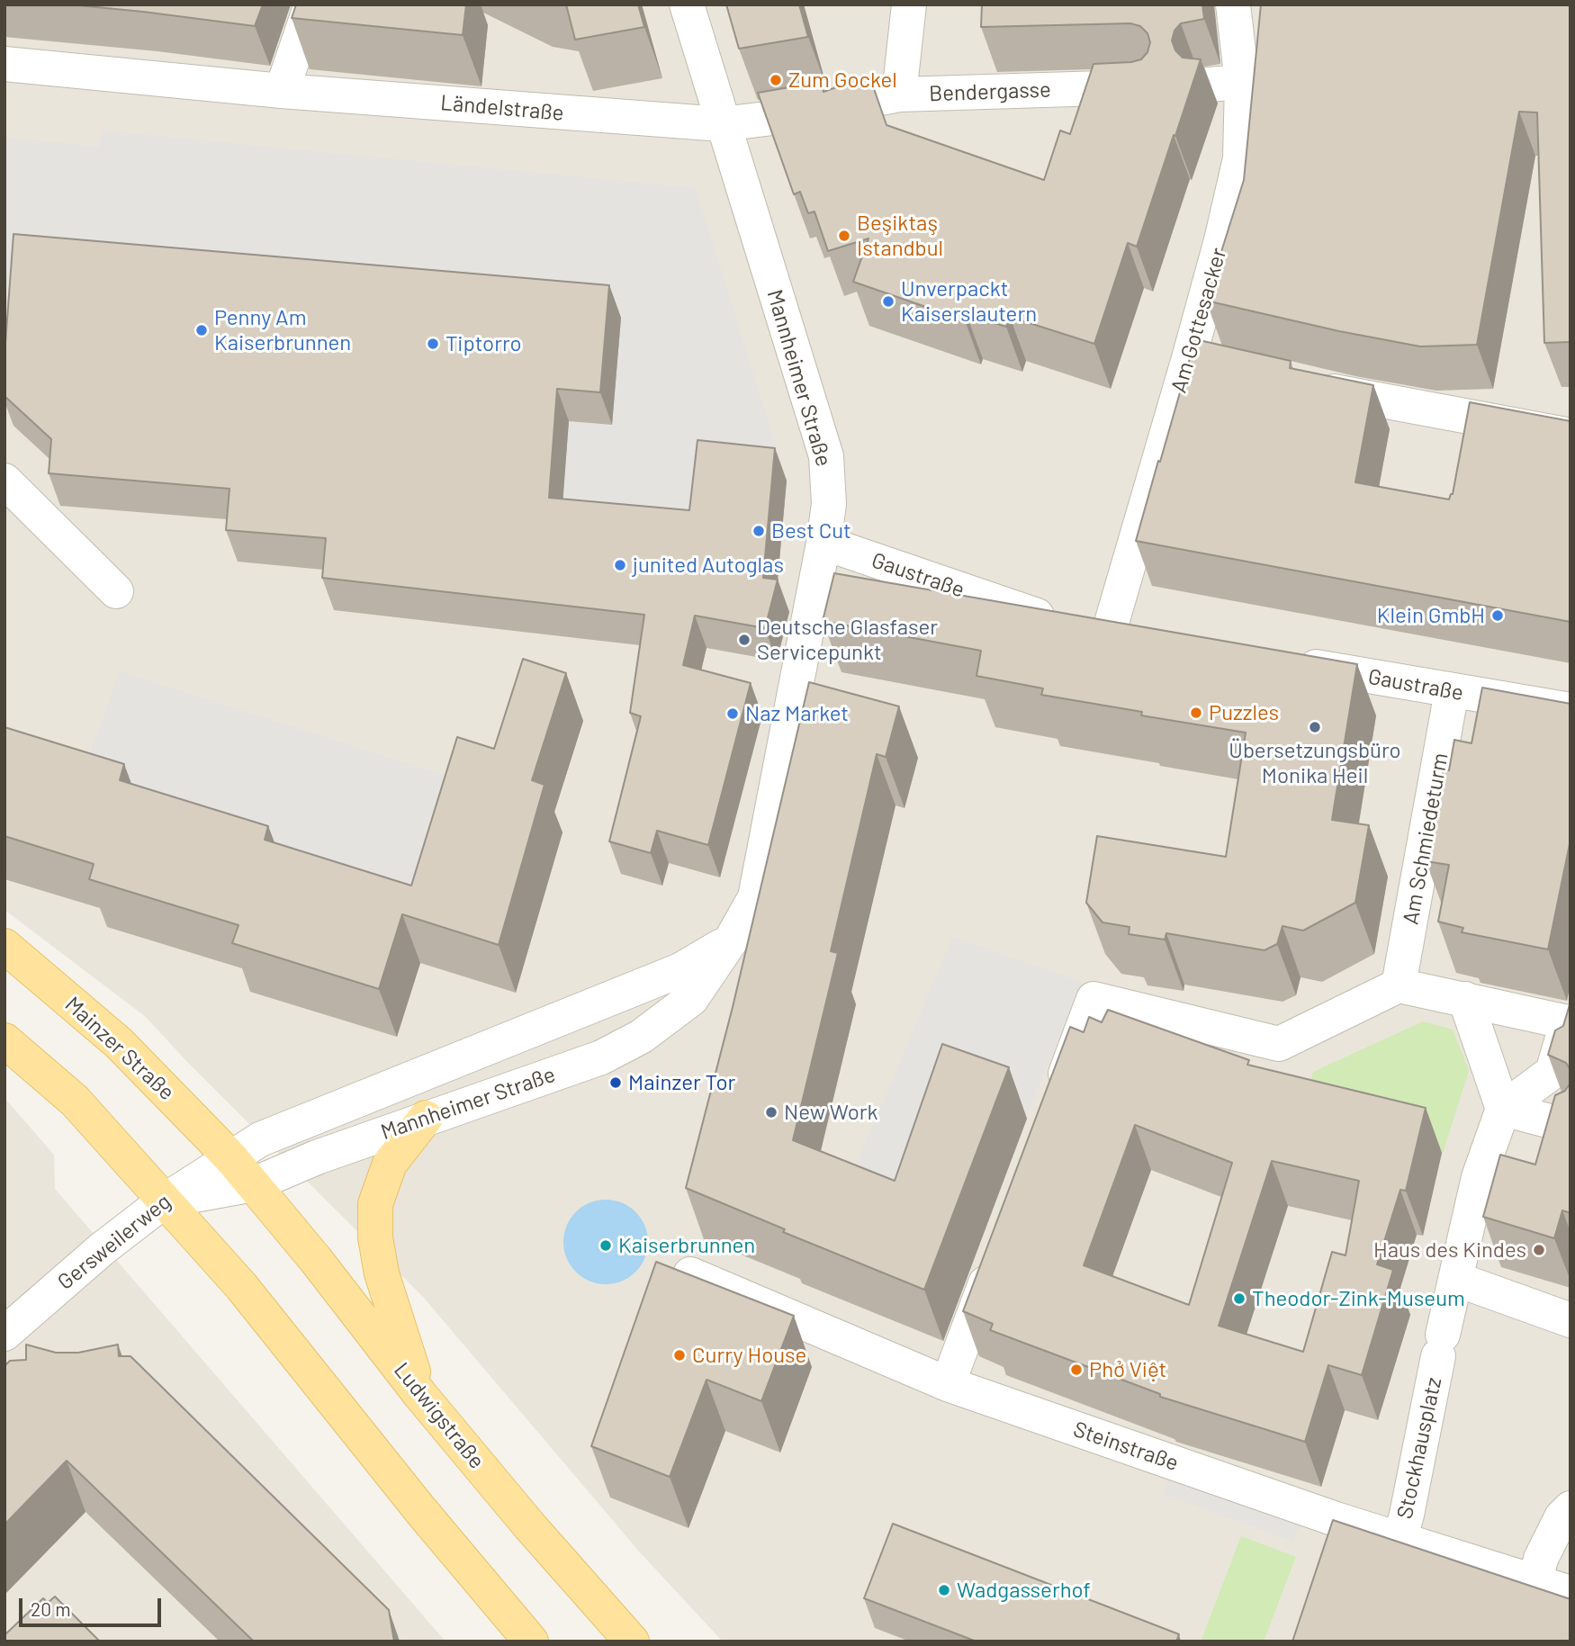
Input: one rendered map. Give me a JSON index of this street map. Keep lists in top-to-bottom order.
{
  "streets": {
    "main road": ["Mainzer Straße", "Ludwigstraße"],
    "street": [
      "Bendergasse",
      "Ländelstraße",
      "Am Gottesacker",
      "Mannheimer Straße",
      "Gaustraße",
      "Am Schmiedeturm",
      "Gersweilerweg",
      "Steinstraße",
      "Stockhausplatz"
    ]
  },
  "crossings": [
    ["Bendergasse", "Ländelstraße"],
    ["Bendergasse", "Mannheimer Straße"],
    ["Ländelstraße", "Mannheimer Straße"],
    ["Am Gottesacker", "Gaustraße"],
    ["Mannheimer Straße", "Gaustraße"],
    ["Mannheimer Straße", "Mainzer Straße"],
    ["Mannheimer Straße", "Gersweilerweg"],
    ["Mannheimer Straße", "Ludwigstraße"],
    ["Gaustraße", "Am Schmiedeturm"],
    ["Mainzer Straße", "Gersweilerweg"],
    ["Mainzer Straße", "Ludwigstraße"],
    ["Steinstraße", "Stockhausplatz"]
  ],
  "places": [
    "Zum Gockel",
    "Beşiktaş Istandbul",
    "Unverpackt Kaiserslautern",
    "Penny Am Kaiserbrunnen",
    "Tiptorro",
    "Best Cut",
    "junited Autoglas",
    "Klein GmbH",
    "Deutsche Glasfaser Servicepunkt",
    "Puzzles",
    "Naz Market",
    "Übersetzungsbüro Monika Heil",
    "Mainzer Tor",
    "New Work",
    "Kaiserbrunnen",
    "Haus des Kindes",
    "Theodor-Zink-Museum",
    "Curry House",
    "Phở Việt",
    "Wadgasserhof"
  ],
  "scale_bar": "20 m"
}
